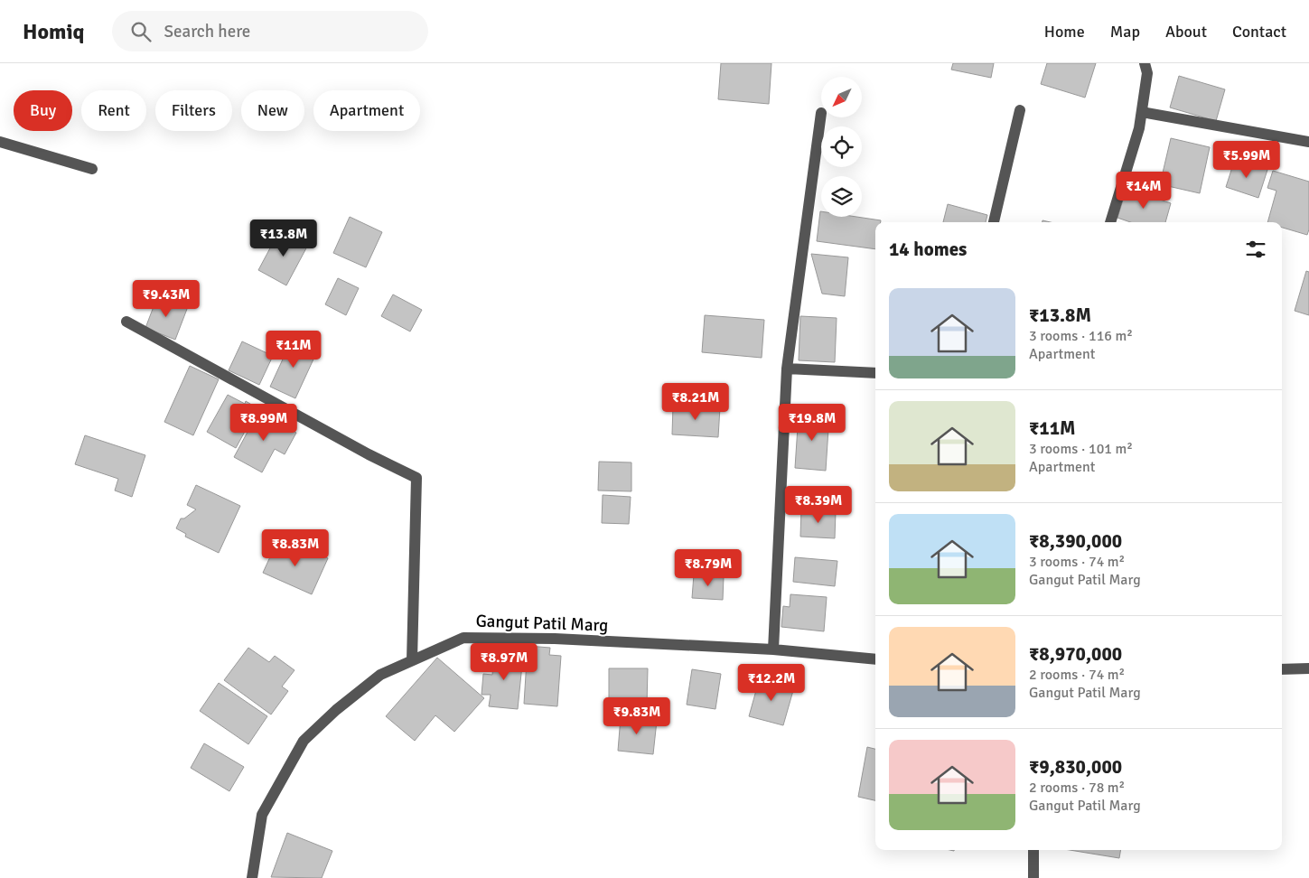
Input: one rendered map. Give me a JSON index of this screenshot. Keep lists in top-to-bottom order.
{
  "streets": {
    "street": ["Gangut Patil Marg"]
  },
  "north": "bottom left",
  "page": {
    "header": "Homiq",
    "search": "Search here",
    "nav": [
      "Home",
      "Map",
      "About",
      "Contact"
    ],
    "chip": [
      "Buy",
      "Rent",
      "Filters",
      "New",
      "Apartment"
    ],
    "price": [
      "₹5.99M",
      "₹14M",
      "₹13.8M",
      "₹9.43M",
      "₹11M",
      "₹8.21M",
      "₹8.99M",
      "₹19.8M",
      "₹8.39M",
      "₹8.83M",
      "₹8.79M",
      "₹8.97M",
      "₹12.2M",
      "₹9.83M"
    ],
    "heading": "14 homes",
    "list": [
      {
        "name": "₹13.8M",
        "note": "3 rooms · 116 m² · Apartment"
      },
      {
        "name": "₹11M",
        "note": "3 rooms · 101 m² · Apartment"
      },
      {
        "name": "₹8,390,000",
        "note": "3 rooms · 74 m² · Gangut Patil Marg"
      },
      {
        "name": "₹8,970,000",
        "note": "2 rooms · 74 m² · Gangut Patil Marg"
      },
      {
        "name": "₹9,830,000",
        "note": "2 rooms · 78 m² · Gangut Patil Marg"
      }
    ]
  }
}
